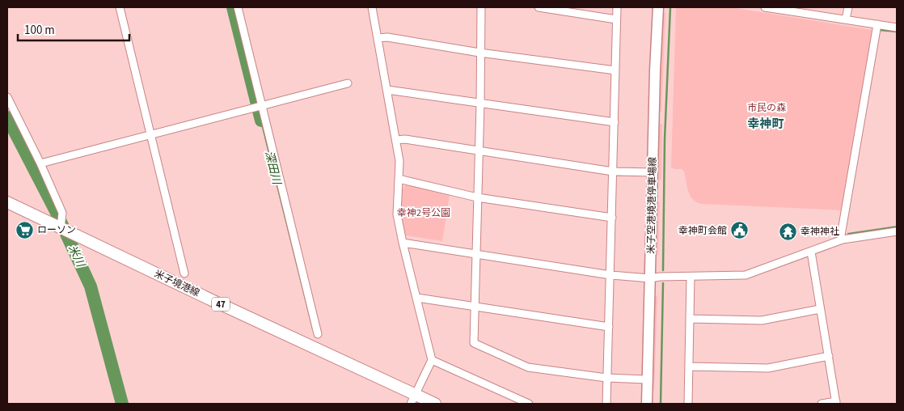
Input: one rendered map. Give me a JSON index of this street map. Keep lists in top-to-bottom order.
{
  "streets": {
    "main road": ["米子空港境港停車場線", "米子境港線", "47"]
  },
  "districts": ["幸神町"],
  "water": ["深田川", "米川"],
  "parks": ["市民の森", "幸神2号公園"],
  "places": {
    "supermarket": ["ローソン"],
    "public building": ["幸神町会館"],
    "temple": ["幸神神社"]
  },
  "scale_bar": "100 m"
}
